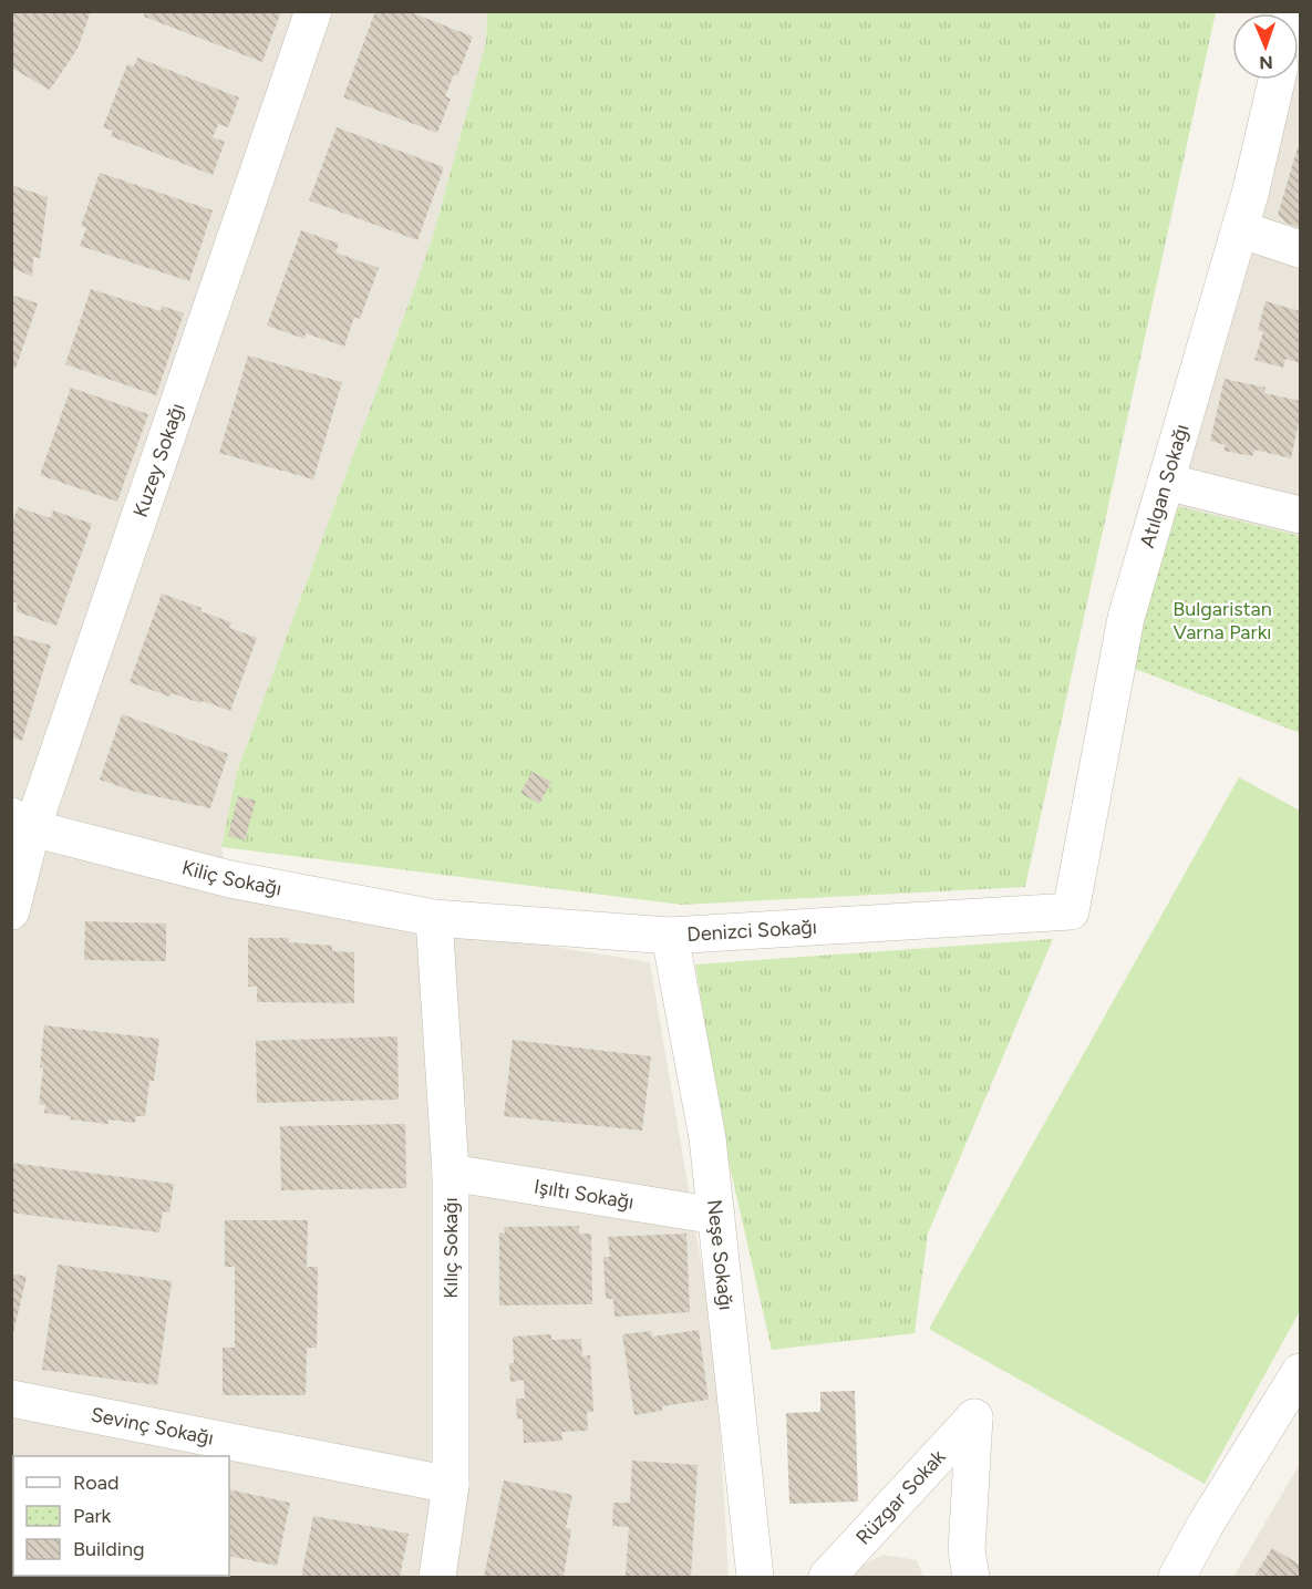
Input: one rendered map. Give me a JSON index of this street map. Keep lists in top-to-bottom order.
{
  "streets": {
    "street": [
      "Kuzey Sokağı",
      "Atılgan Sokağı",
      "Kiliç Sokağı",
      "Denizci Sokağı",
      "Işıltı Sokağı",
      "Kılıç Sokağı",
      "Neşe Sokağı",
      "Sevinç Sokağı",
      "Rüzgar Sokak"
    ]
  },
  "crossings": [
    ["Kuzey Sokağı", "Kiliç Sokağı"],
    ["Atılgan Sokağı", "Denizci Sokağı"],
    ["Kiliç Sokağı", "Denizci Sokağı"],
    ["Kiliç Sokağı", "Kılıç Sokağı"],
    ["Denizci Sokağı", "Kılıç Sokağı"],
    ["Denizci Sokağı", "Neşe Sokağı"],
    ["Işıltı Sokağı", "Kılıç Sokağı"],
    ["Işıltı Sokağı", "Neşe Sokağı"],
    ["Kılıç Sokağı", "Sevinç Sokağı"]
  ],
  "parks": ["Bulgaristan Varna Parkı"],
  "legend": ["Road", "Park", "Building"],
  "north": "bottom"
}
